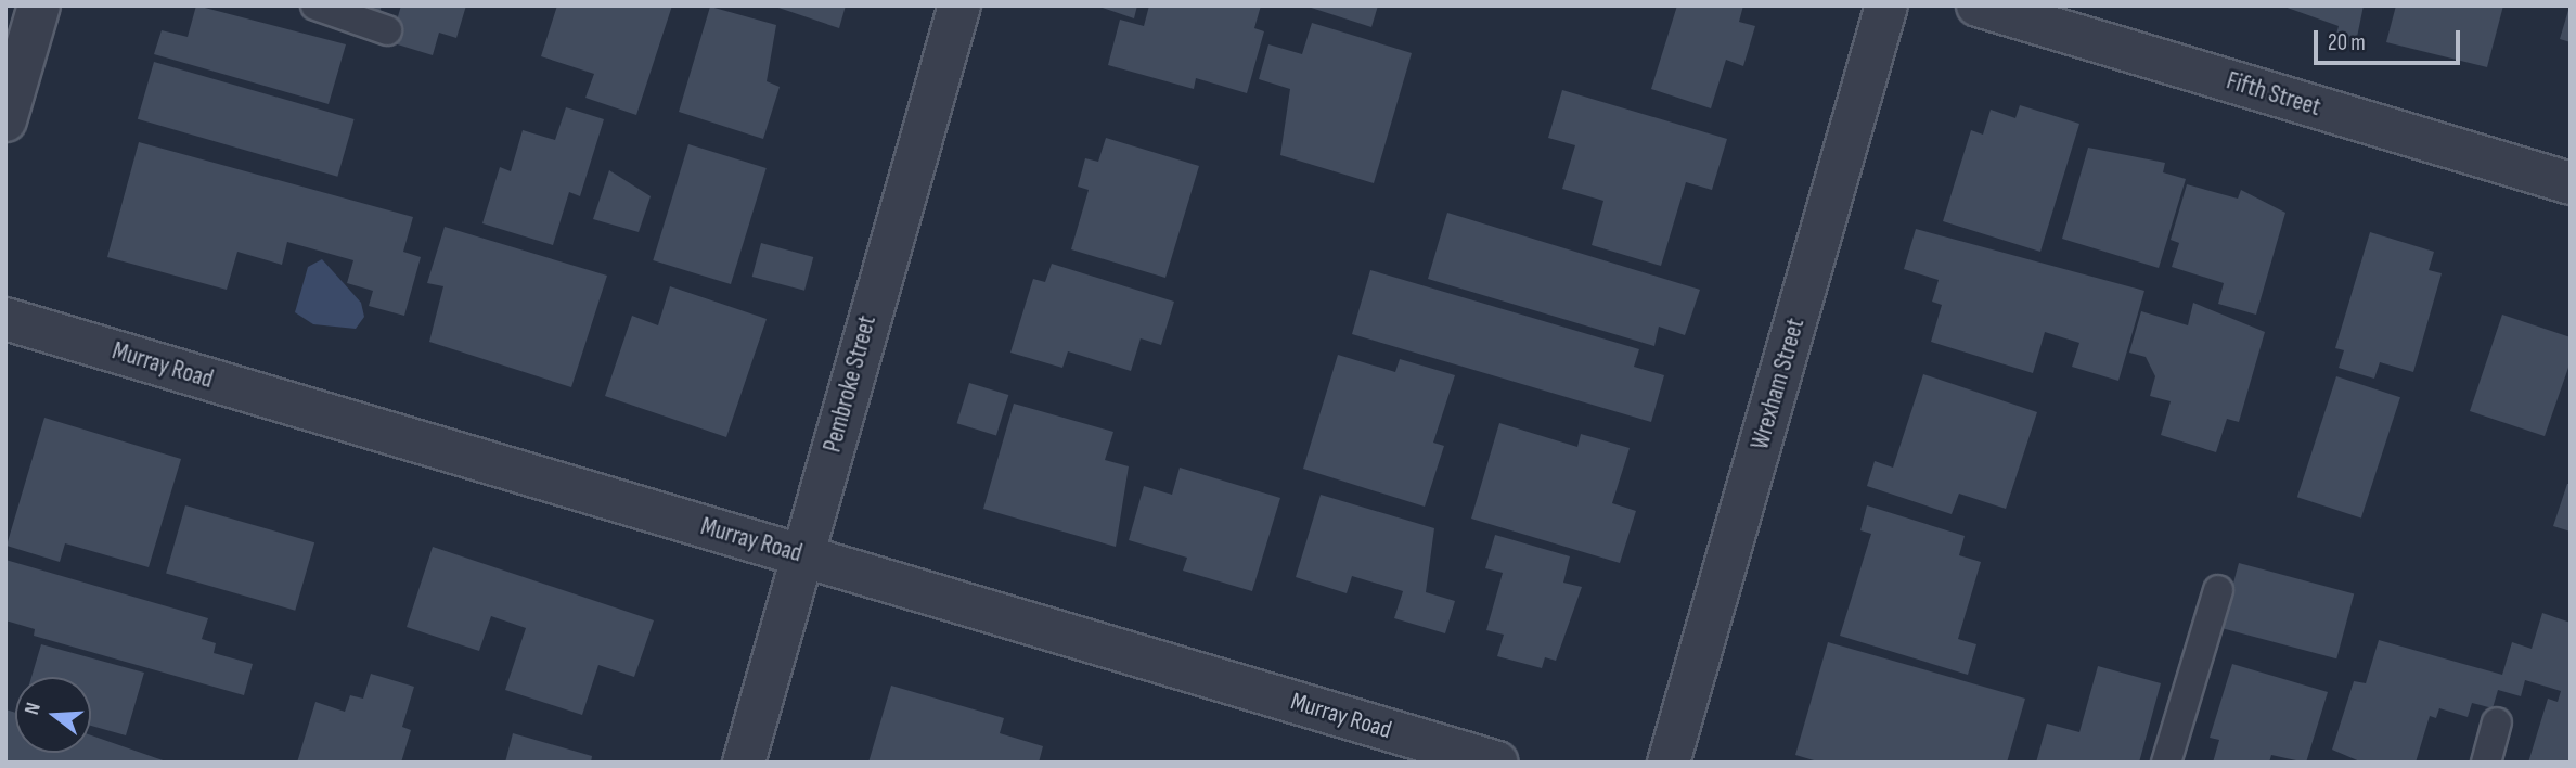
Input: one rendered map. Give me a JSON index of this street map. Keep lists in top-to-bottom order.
{
  "streets": {
    "street": [
      "Fifth Street",
      "Murray Road",
      "Pembroke Street",
      "Wrexham Street"
    ]
  },
  "crossings": [
    ["Murray Road", "Pembroke Street"]
  ],
  "scale_bar": "20 m",
  "north": "left"
}
